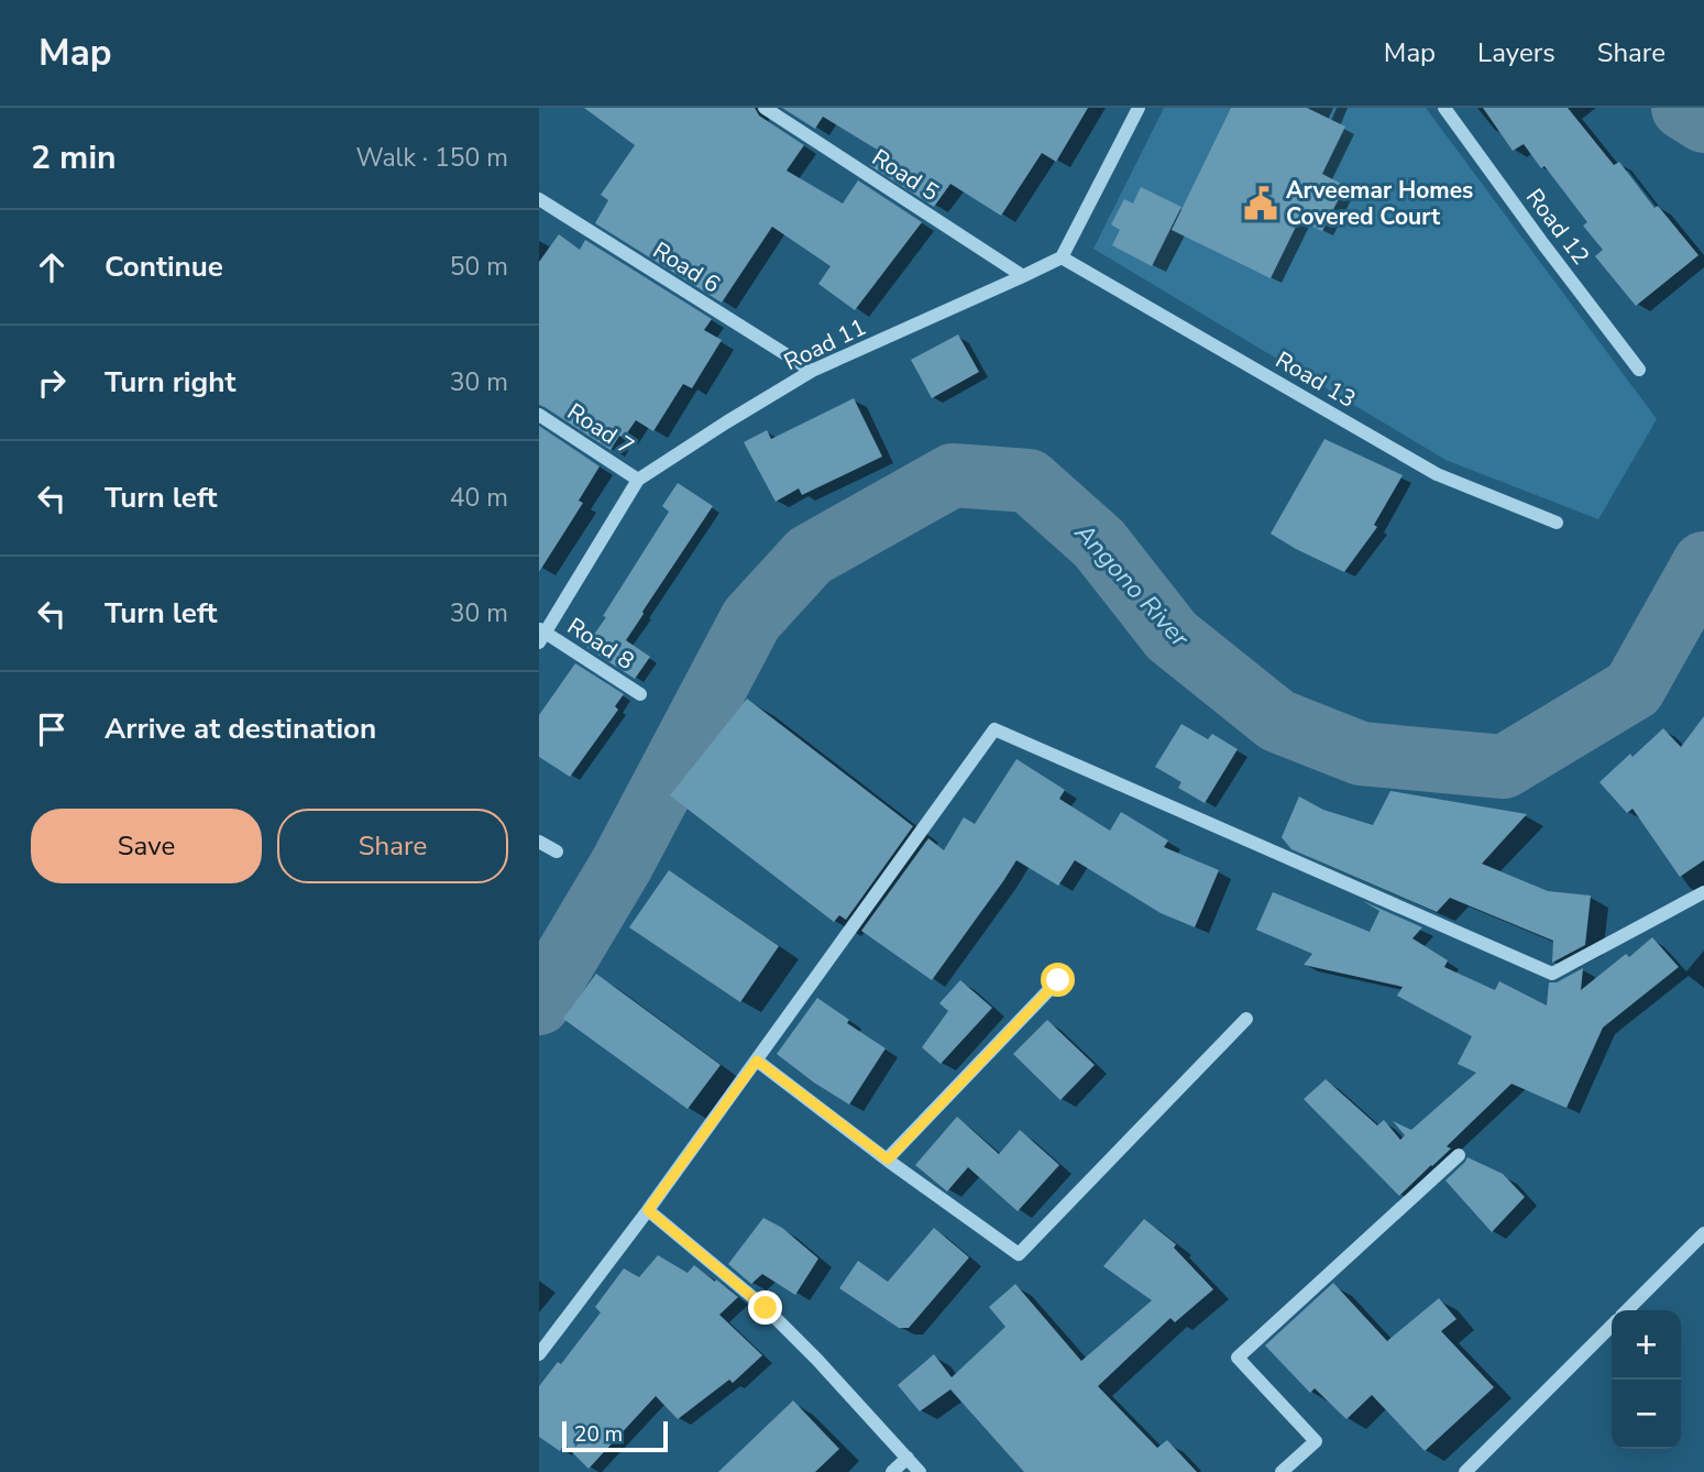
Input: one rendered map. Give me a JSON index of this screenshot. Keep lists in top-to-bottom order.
{
  "streets": {
    "street": [
      "Road 5",
      "Road 12",
      "Road 6",
      "Road 11",
      "Road 13",
      "Road 7",
      "Road 8"
    ]
  },
  "crossings": [
    ["Road 5", "Road 11"],
    ["Road 6", "Road 11"],
    ["Road 11", "Road 13"],
    ["Road 11", "Road 7"],
    ["Road 11", "Road 8"]
  ],
  "water": ["Angono River"],
  "places": {
    "public building": ["Arveemar Homes Covered Court"]
  },
  "scale_bar": "20 m",
  "page": {
    "header": "Map",
    "nav": ["Map", "Layers", "Share"],
    "heading": ["2 min", "Walk · 150 m"],
    "list": [
      ["Continue", "50 m"],
      ["Turn right", "30 m"],
      ["Turn left", "40 m"],
      ["Turn left", "30 m"],
      "Arrive at destination"
    ],
    "buttons": ["Save", "Share"],
    "map_buttons": ["+", "−"],
    "scale": "20 m"
  }
}
